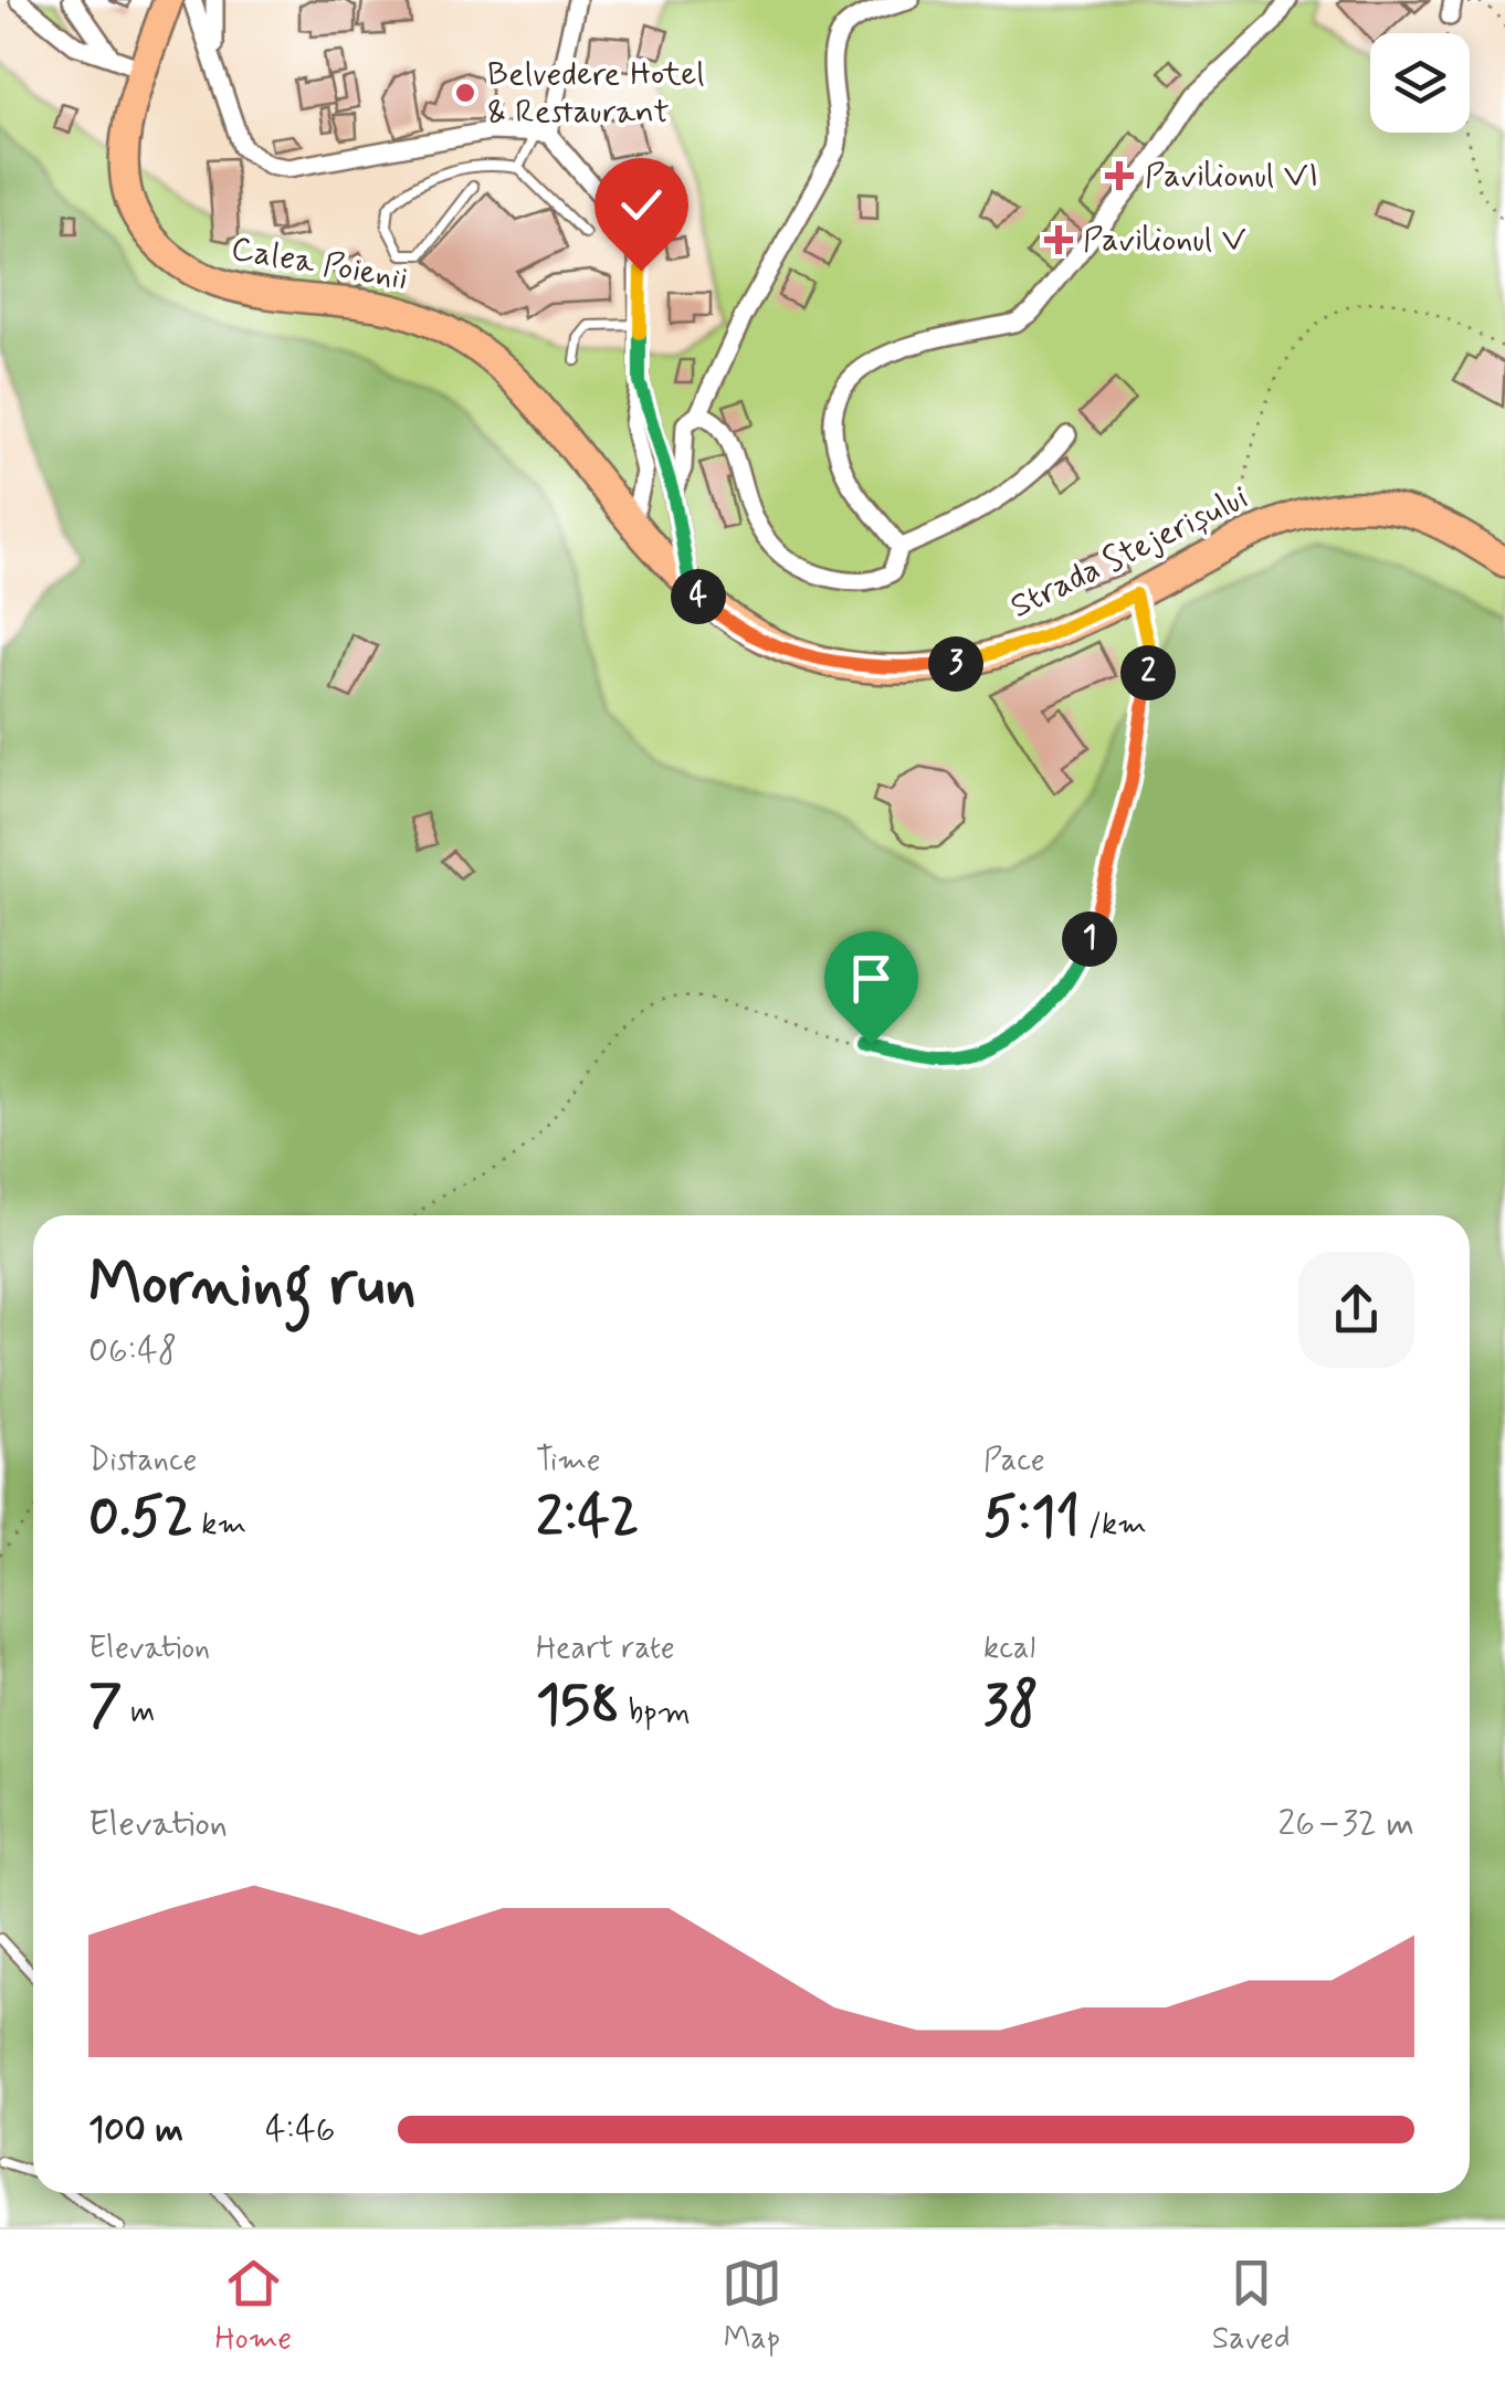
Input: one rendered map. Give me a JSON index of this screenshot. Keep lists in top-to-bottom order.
{
  "streets": {
    "main road": ["Calea Poienii", "Strada Stejerișului"]
  },
  "crossings": [
    ["Calea Poienii", "Strada Stejerișului"]
  ],
  "places": {
    "other": ["Belvedere Hotel & Restaurant"],
    "health": ["Pavilionul VI", "Pavilionul V"]
  },
  "page": {
    "pins": [
      "4",
      "3",
      "2",
      "1"
    ],
    "heading": ["Morning run", "06:48"],
    "stats": [
      ["Distance", "0.52 km"],
      ["Time", "2:42"],
      ["Pace", "5:11 /km"],
      ["Elevation", "7 m"],
      ["Heart rate", "158 bpm"],
      ["kcal", "38"]
    ],
    "chart": ["Elevation", "26–32 m"],
    "list": [
      {
        "name": "100 m",
        "note": "4:46"
      }
    ],
    "tabs": ["Home", "Map", "Saved"]
  }
}
